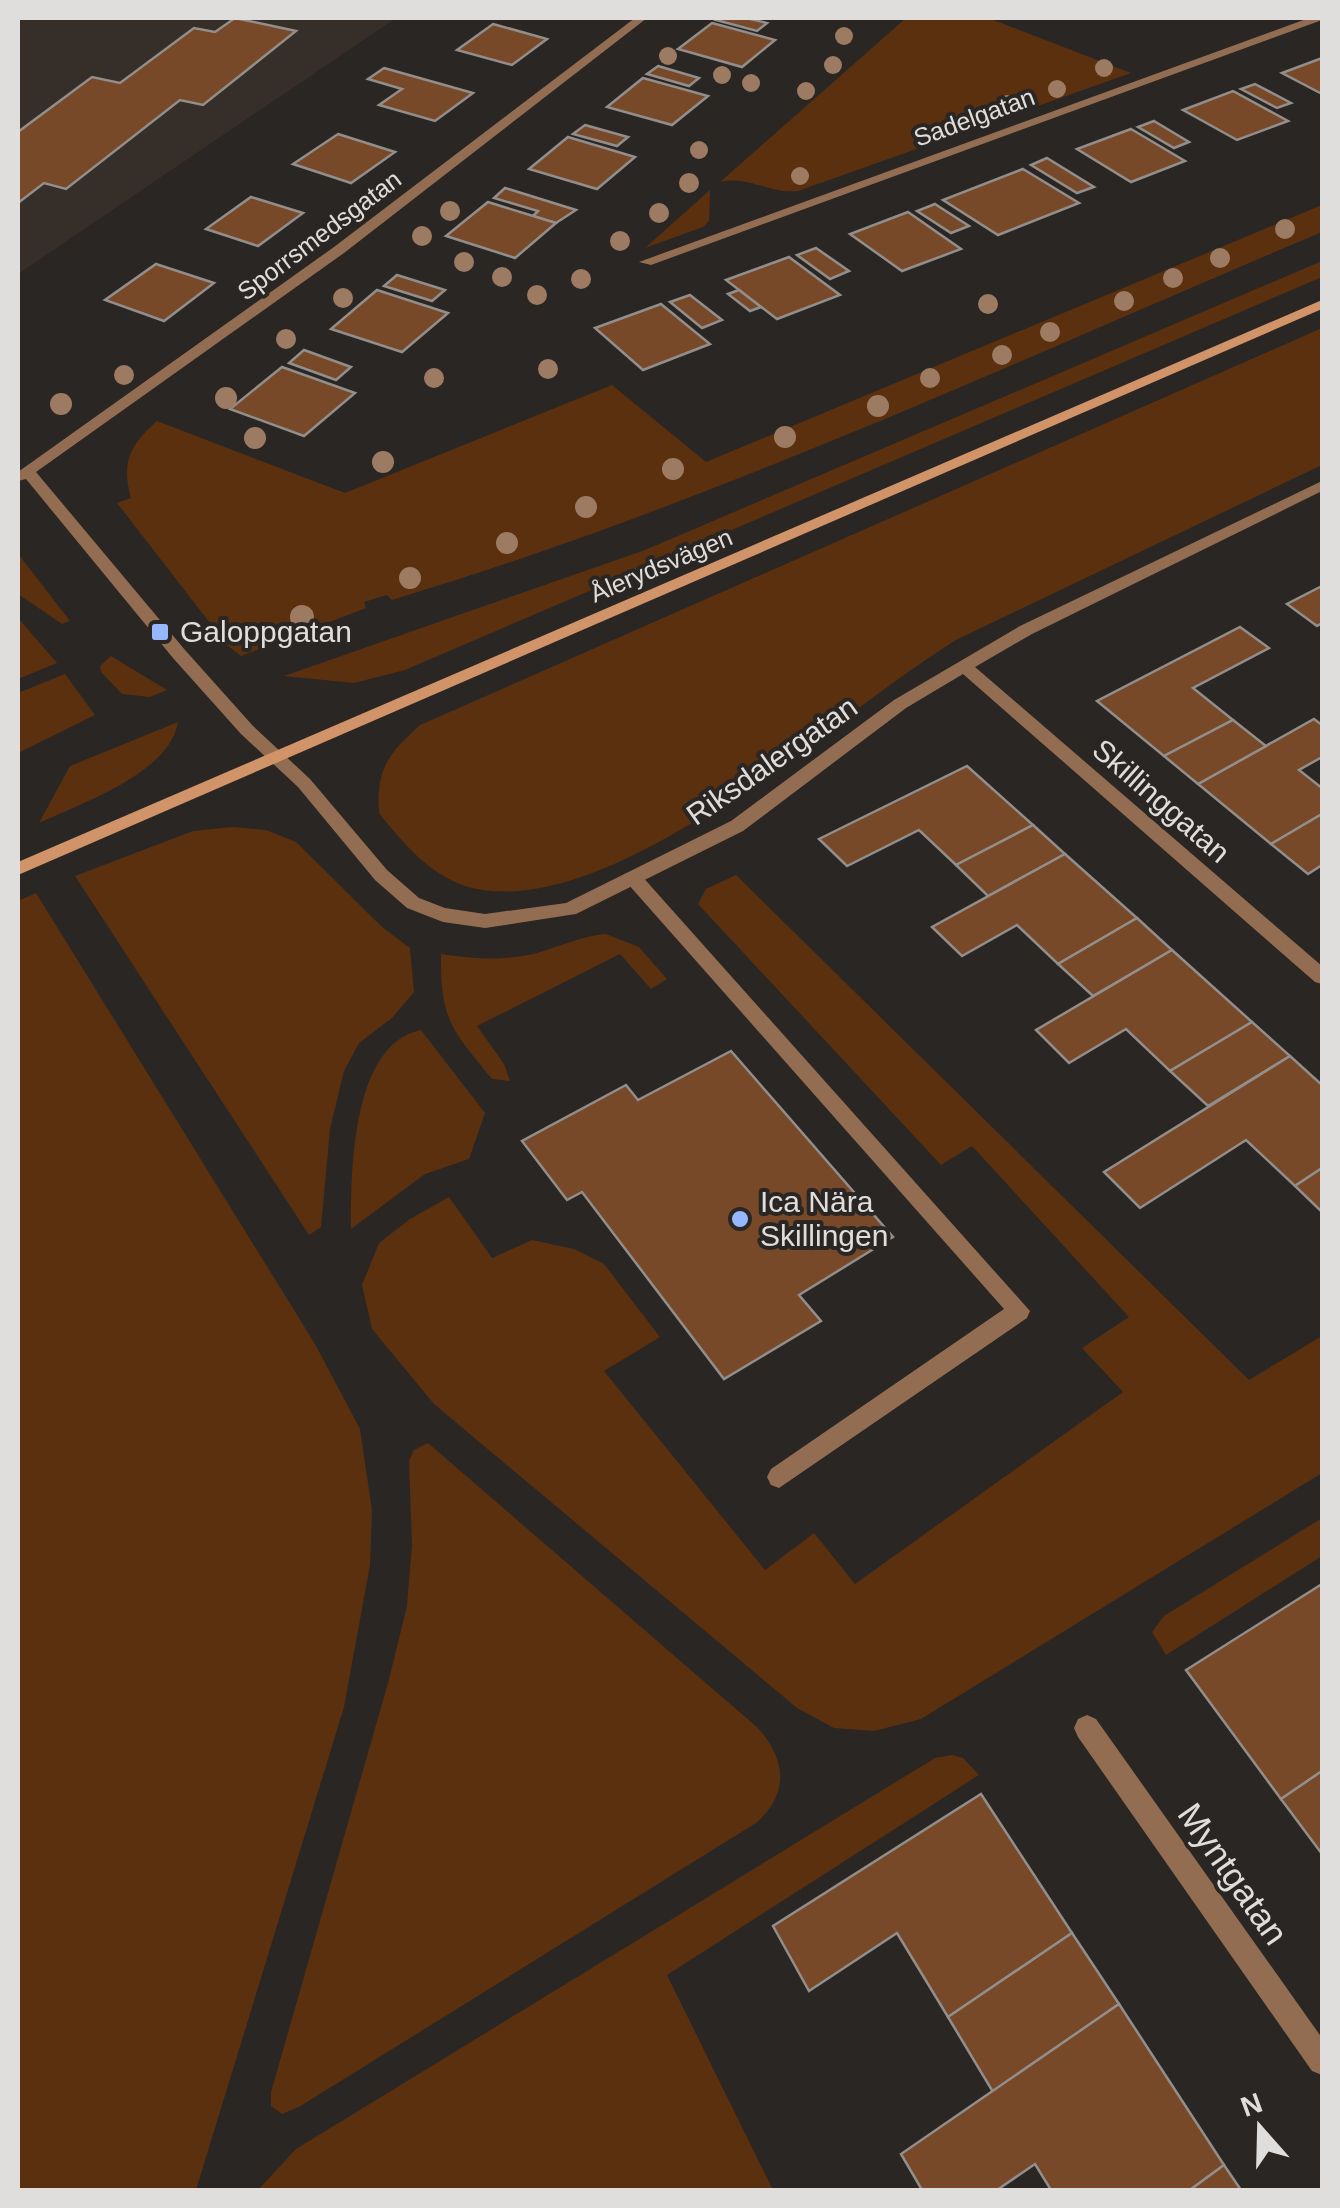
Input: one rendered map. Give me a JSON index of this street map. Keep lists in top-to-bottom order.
{
  "streets": {
    "main road": ["Ålerydsvägen"],
    "street": [
      "Sadelgatan",
      "Sporrsmedsgatan",
      "Riksdalergatan",
      "Skillinggatan",
      "Myntgatan"
    ]
  },
  "crossings": [
    ["Ålerydsvägen", "Riksdalergatan"],
    ["Riksdalergatan", "Skillinggatan"]
  ],
  "places": {
    "transit": ["Galoppgatan"],
    "other": ["Ica Nära Skillingen"]
  },
  "north": "top"
}
